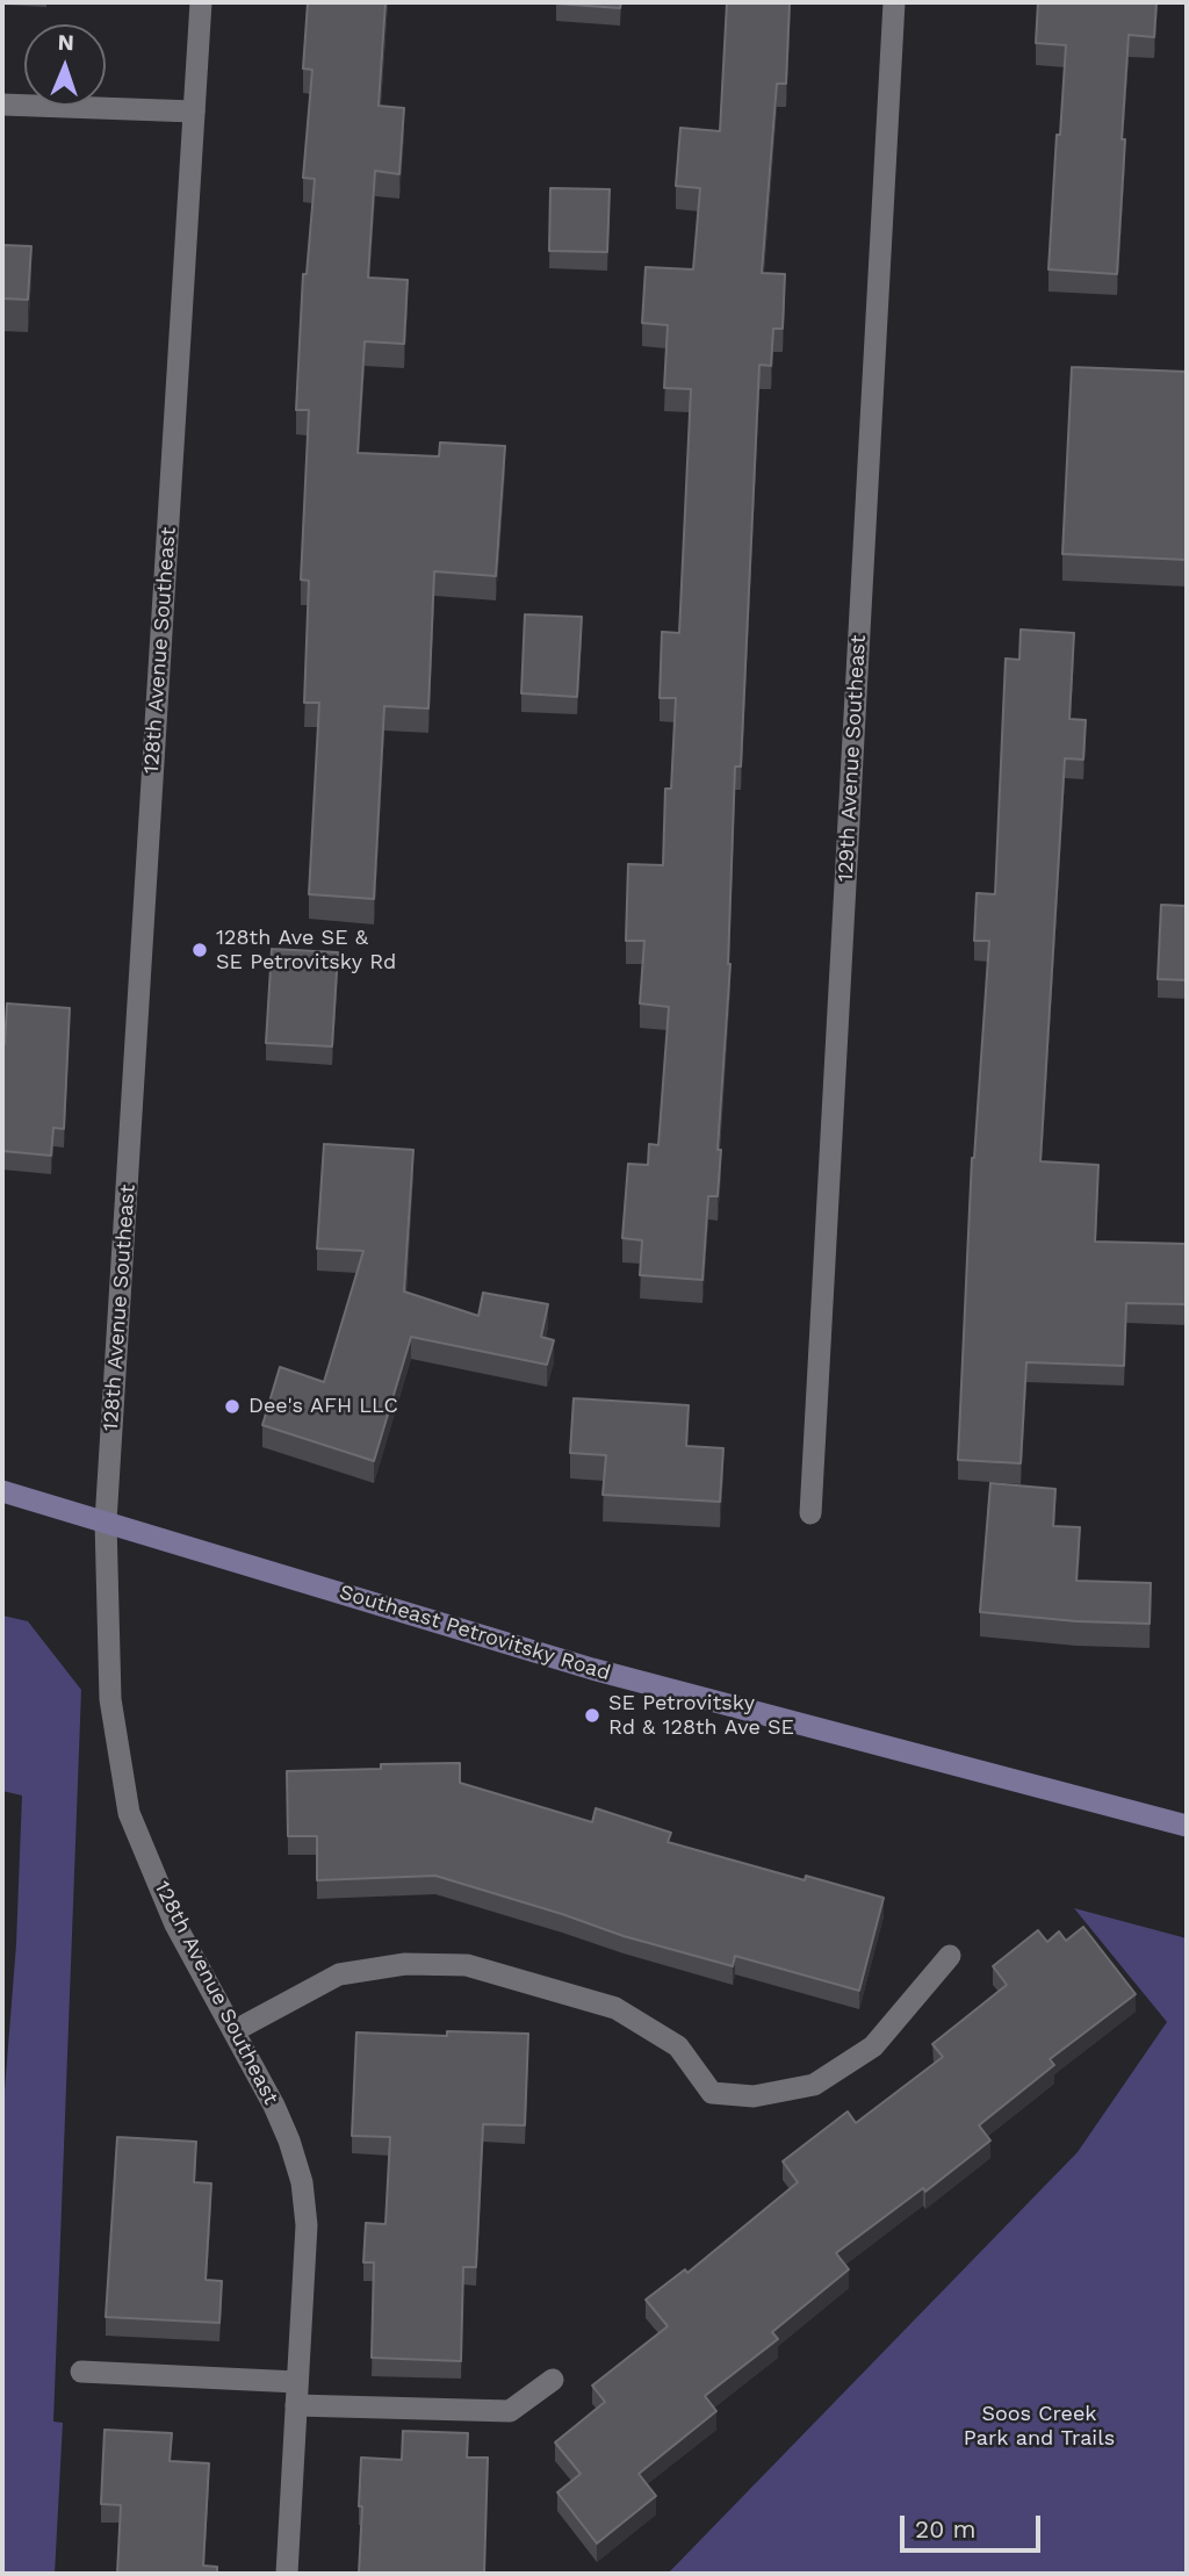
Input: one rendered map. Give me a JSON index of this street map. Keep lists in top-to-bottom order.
{
  "streets": {
    "main road": ["Southeast Petrovitsky Road"],
    "street": ["128th Avenue Southeast", "129th Avenue Southeast"]
  },
  "crossings": [
    ["128th Avenue Southeast", "Southeast Petrovitsky Road"]
  ],
  "parks": ["Soos Creek Park and Trails"],
  "places": ["128th Ave SE & SE Petrovitsky Rd", "Dee's AFH LLC", "SE Petrovitsky Rd & 128th Ave SE"],
  "scale_bar": "20 m",
  "north": "top"
}
